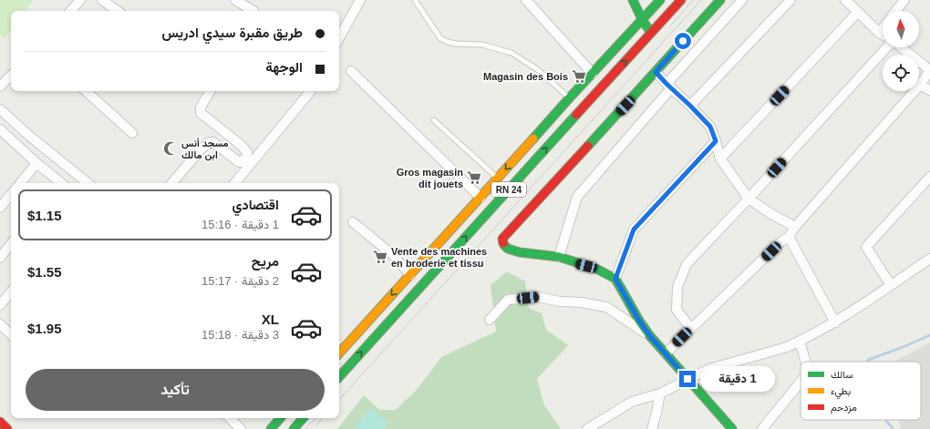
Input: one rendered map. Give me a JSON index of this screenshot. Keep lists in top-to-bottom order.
{
  "streets": {
    "main road": ["RN 24"]
  },
  "places": {
    "supermarket": ["Magasin des Bois", "Gros magasin dit jouets", "Vente des machines en broderie et tissu"],
    "mosque": ["مسجد أنس ابن مالك"]
  },
  "legend": ["سالك", "بطيء", "مزدحم"],
  "north": "top",
  "page": {
    "banner": ["طريق مقبرة سيدي ادريس", "الوجهة"],
    "list": [
      {
        "name": "اقتصادي",
        "note": "1 دقيقة · 15:16",
        "value": "$1.15"
      },
      {
        "name": "مريح",
        "note": "2 دقيقة · 15:17",
        "value": "$1.55"
      },
      {
        "name": "XL",
        "note": "3 دقيقة · 15:18",
        "value": "$1.95"
      }
    ],
    "buttons": "تأكيد",
    "bubble": "1 دقيقة"
  }
}
